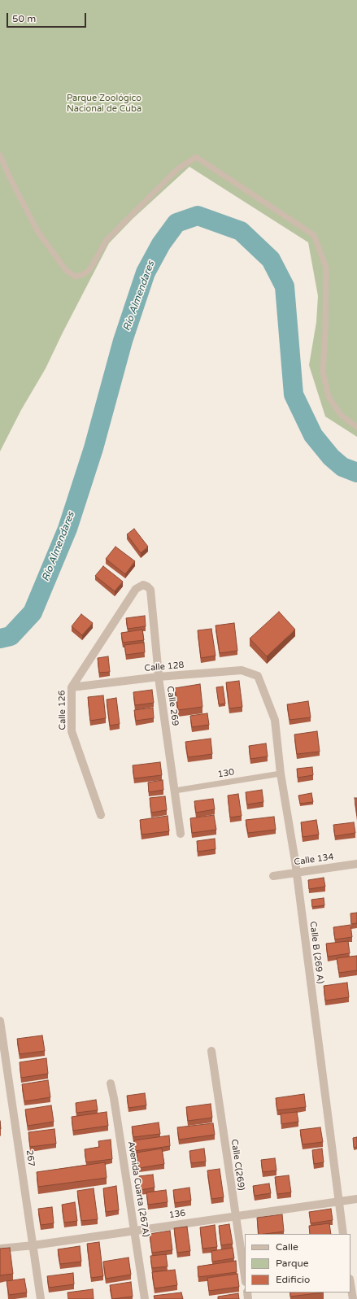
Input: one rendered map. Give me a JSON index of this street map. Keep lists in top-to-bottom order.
{
  "streets": {
    "street": [
      "Calle 128",
      "Calle 269",
      "Calle 126",
      "Calle 134",
      "Calle B (269 A)",
      "267",
      "Calle C(269)",
      "Avenida Cuarta (267A)",
      "136"
    ],
    "lane": ["130"]
  },
  "crossings": [
    ["Calle 128", "Calle 269"],
    ["Calle 128", "Calle 126"],
    ["Calle 128", "Calle B (269 A)"],
    ["Calle 269", "Calle 126"],
    ["Calle 269", "130"],
    ["130", "Calle B (269 A)"],
    ["Calle 134", "Calle B (269 A)"],
    ["Calle B (269 A)", "136"],
    ["267", "136"],
    ["Calle C(269)", "136"],
    ["Avenida Cuarta (267A)", "136"]
  ],
  "water": ["Río Almendares"],
  "parks": ["Parque Zoológico Nacional de Cuba"],
  "legend": ["Calle", "Parque", "Edificio"],
  "scale_bar": "50 m"
}
